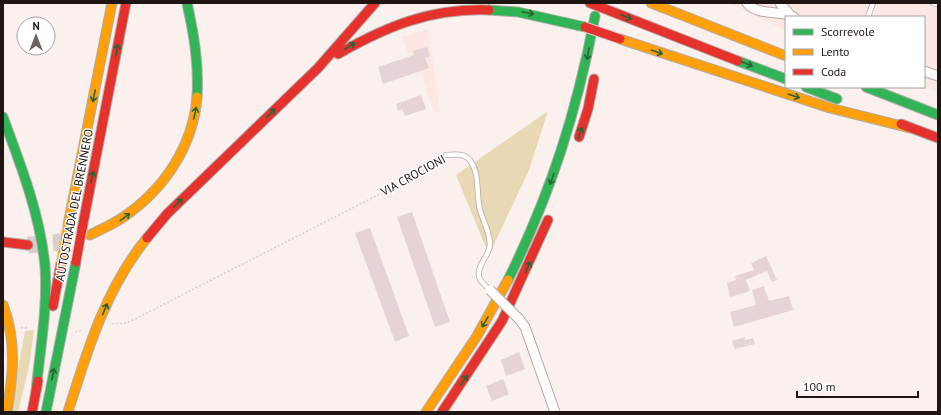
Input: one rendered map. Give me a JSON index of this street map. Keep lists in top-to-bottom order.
{
  "streets": {
    "main road": ["AUTOSTRADA DEL BRENNERO"],
    "street": ["VIA CROCIONI"]
  },
  "legend": ["Scorrevole", "Lento", "Coda"],
  "scale_bar": "100 m",
  "north": "top"
}
